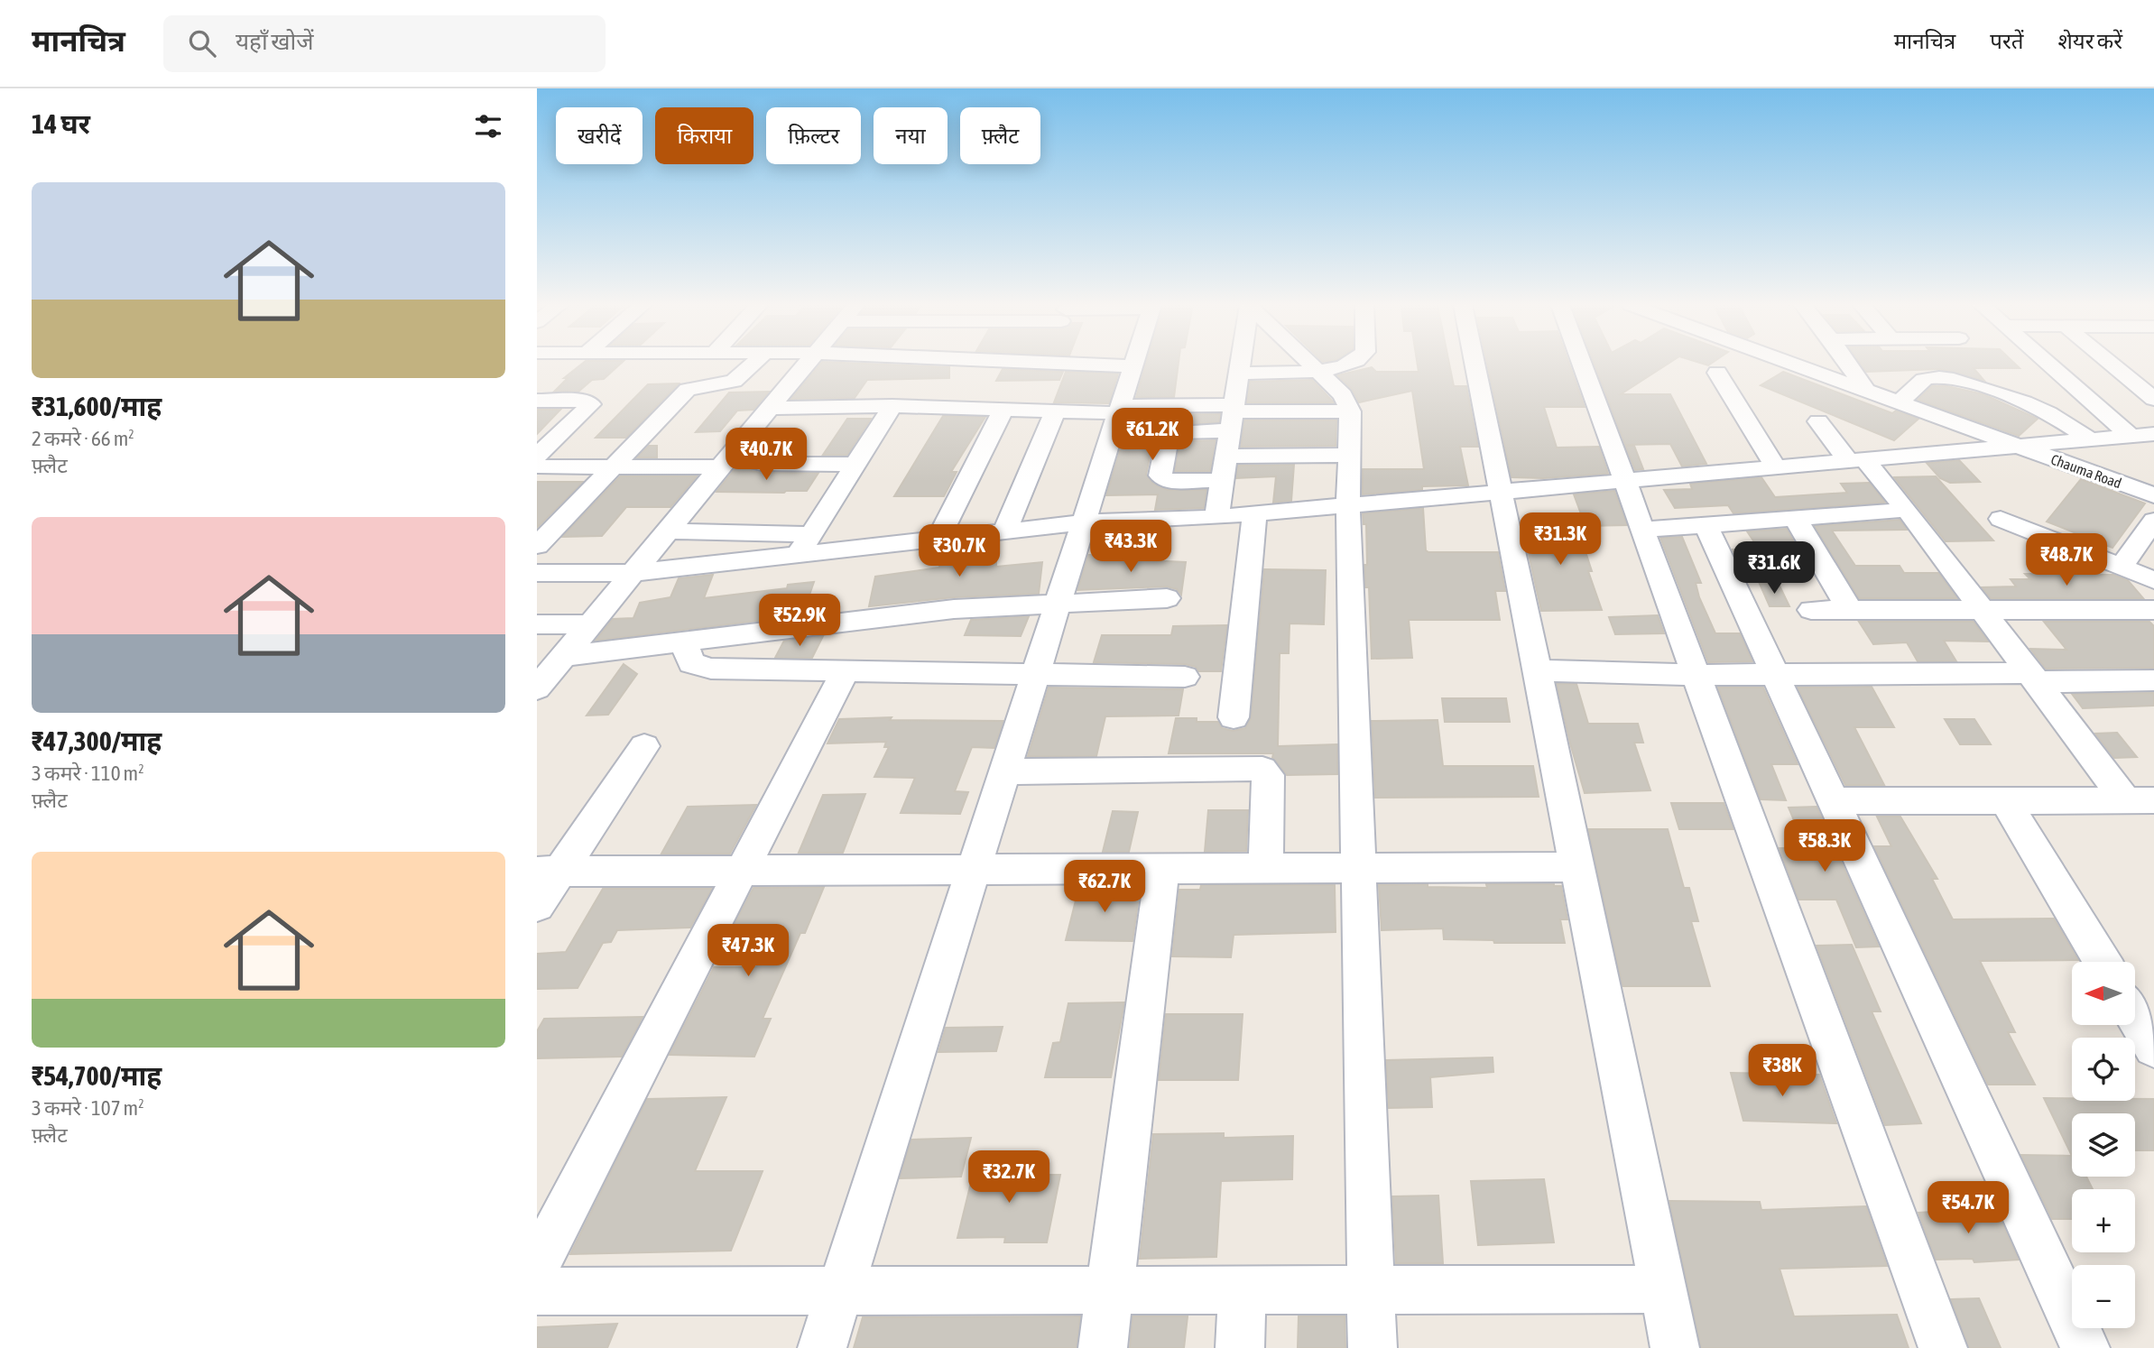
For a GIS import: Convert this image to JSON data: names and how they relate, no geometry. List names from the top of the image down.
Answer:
{
  "streets": {
    "street": ["Chauma Road"]
  },
  "north": "left",
  "page": {
    "header": "मानचित्र",
    "search": "यहाँ खोजें",
    "nav": ["मानचित्र", "परतें", "शेयर करें"],
    "heading": "14 घर",
    "chip": [
      "खरीदें",
      "किराया",
      "फ़िल्टर",
      "नया",
      "फ़्लैट"
    ],
    "list": [
      {
        "name": "₹31,600/माह",
        "note": "2 कमरे · 66 m² · फ़्लैट"
      },
      {
        "name": "₹47,300/माह",
        "note": "3 कमरे · 110 m² · फ़्लैट"
      },
      {
        "name": "₹54,700/माह",
        "note": "3 कमरे · 107 m² · फ़्लैट"
      }
    ],
    "price": [
      "₹61.2K",
      "₹40.7K",
      "₹31.3K",
      "₹43.3K",
      "₹30.7K",
      "₹48.7K",
      "₹31.6K",
      "₹52.9K",
      "₹58.3K",
      "₹62.7K",
      "₹47.3K",
      "₹38K",
      "₹32.7K",
      "₹54.7K"
    ],
    "map_buttons": ["+", "−"]
  }
}
